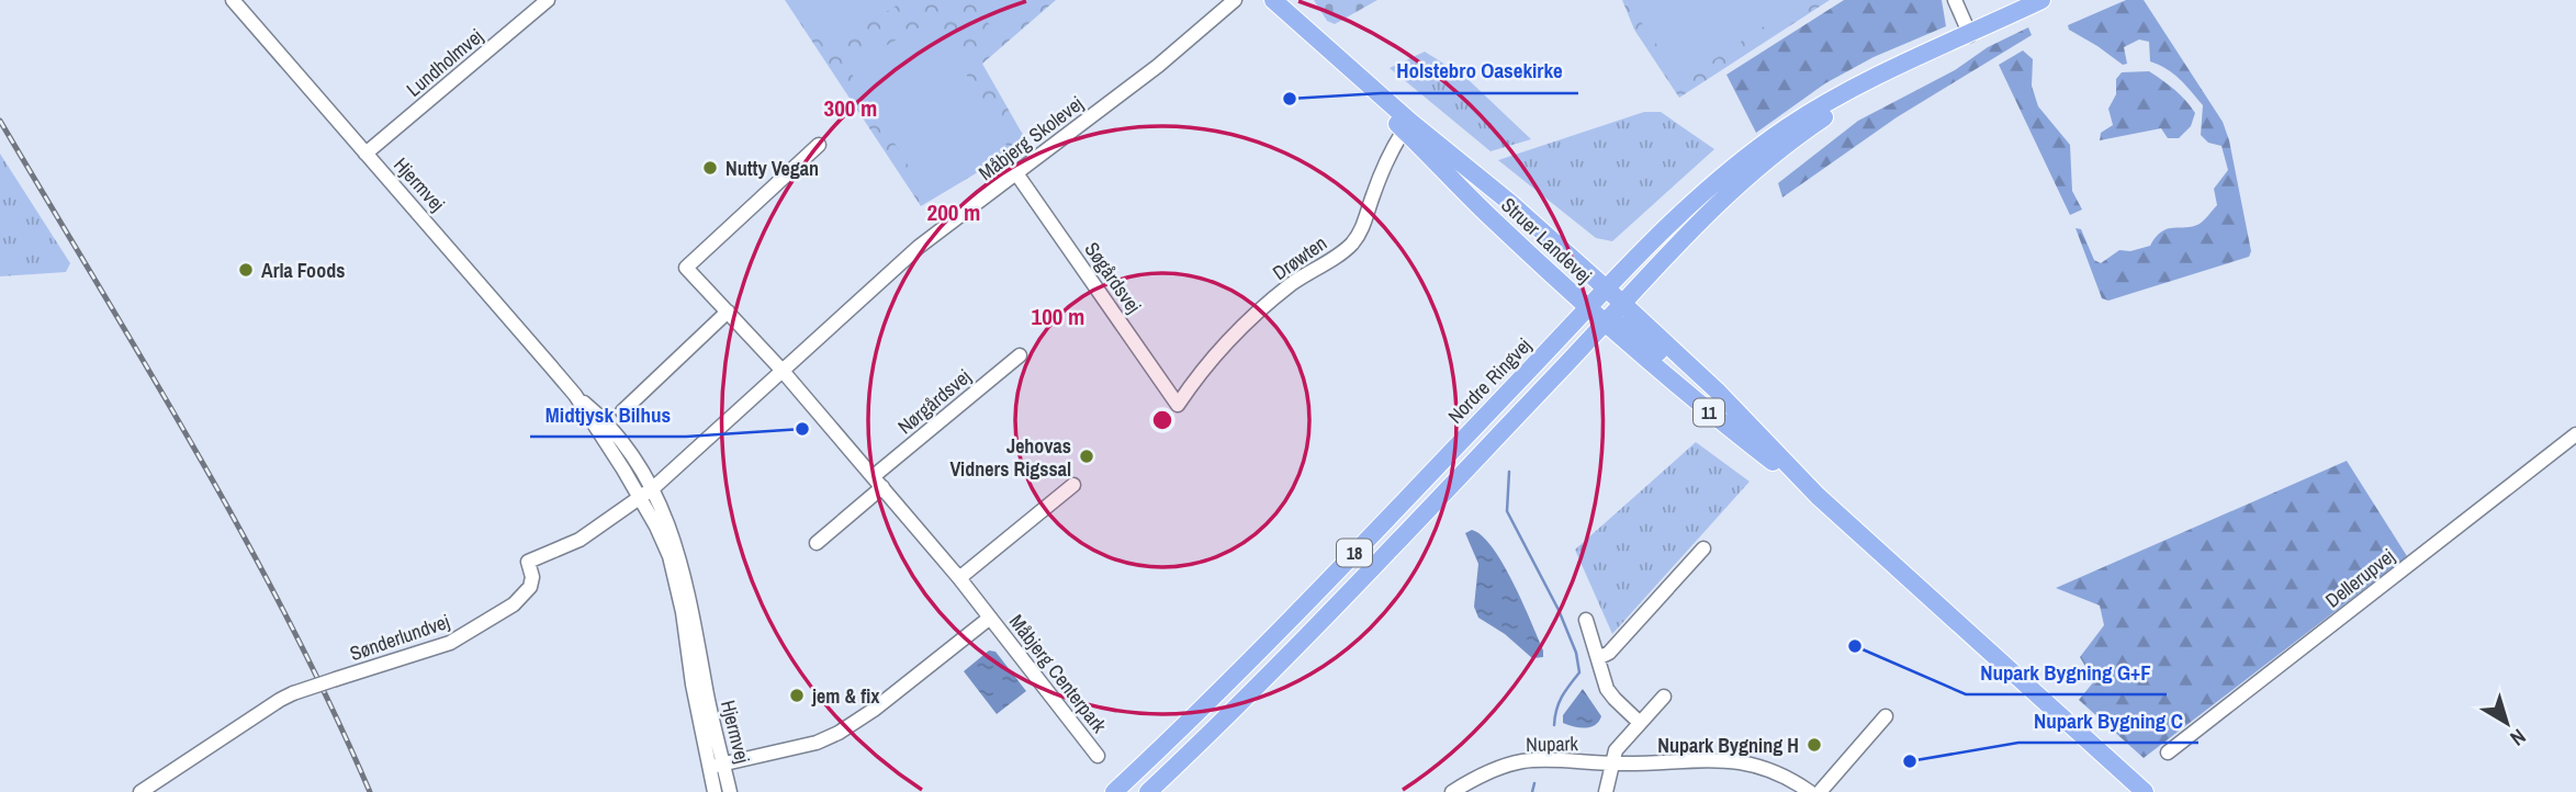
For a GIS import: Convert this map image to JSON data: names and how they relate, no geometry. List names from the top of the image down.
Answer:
{
  "streets": {
    "main road": [
      "Struer Landevej",
      "Nordre Ringvej",
      "11",
      "18"
    ],
    "street": [
      "Lundholmvej",
      "Måbjerg Skolevej",
      "Hjermvej",
      "Drøwten",
      "Søgårdsvej",
      "Nørgårdsvej",
      "Dellerupvej",
      "Sønderlundvej",
      "Måbjerg Centerpark",
      "Nupark"
    ]
  },
  "crossings": [
    ["Lundholmvej", "Hjermvej"],
    ["Måbjerg Skolevej", "Hjermvej"],
    ["Måbjerg Skolevej", "Søgårdsvej"],
    ["Måbjerg Skolevej", "Sønderlundvej"],
    ["Hjermvej", "Sønderlundvej"],
    ["Hjermvej", "Måbjerg Centerpark"],
    ["Struer Landevej", "Drøwten"],
    ["Struer Landevej", "Nordre Ringvej"],
    ["Drøwten", "Søgårdsvej"]
  ],
  "places": [
    "Holstebro Oasekirke",
    "Nutty Vegan",
    "Arla Foods",
    "Midtjysk Bilhus",
    "Jehovas Vidners Rigssal",
    "Nupark Bygning G+F",
    "jem & fix",
    "Nupark Bygning H",
    "Nupark Bygning C"
  ],
  "north": "bottom right",
  "rings": ["300 m", "200 m", "100 m"]
}
